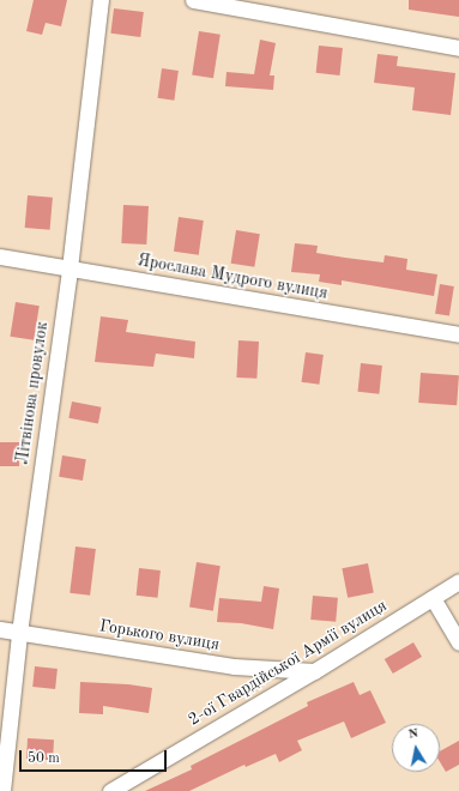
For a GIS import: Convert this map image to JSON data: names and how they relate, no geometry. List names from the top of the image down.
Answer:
{
  "streets": {
    "street": [
      "Ярослава Мудрого вулиця",
      "Літвінова провулок",
      "Горького вулиця",
      "2-ої Гвардійської Армії вулиця"
    ]
  },
  "crossings": [
    ["Ярослава Мудрого вулиця", "Літвінова провулок"],
    ["Літвінова провулок", "Горького вулиця"],
    ["Горького вулиця", "2-ої Гвардійської Армії вулиця"]
  ],
  "scale_bar": "50 m",
  "north": "top"
}
